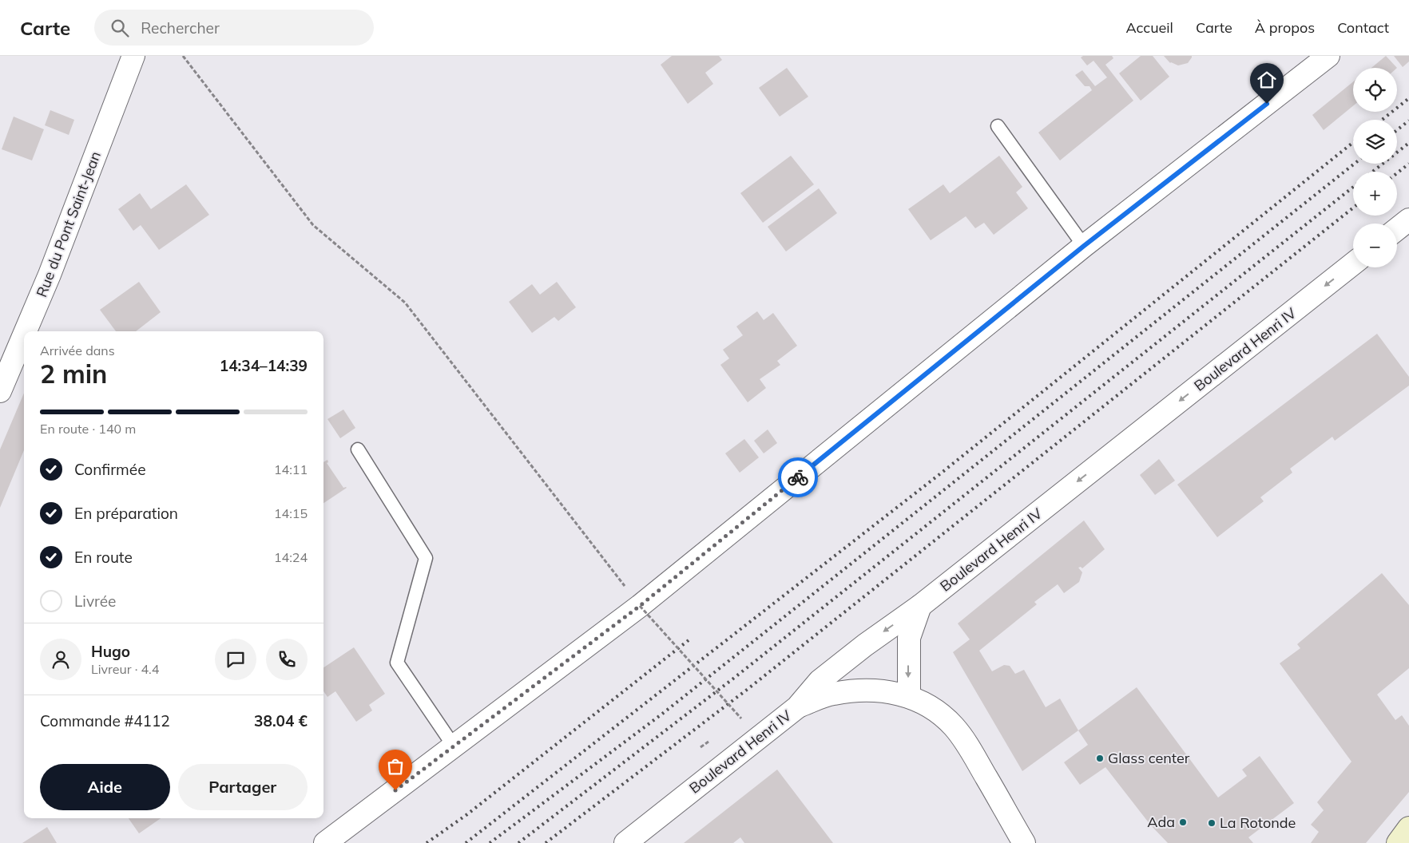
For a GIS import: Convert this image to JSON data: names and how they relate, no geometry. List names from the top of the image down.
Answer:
{
  "streets": {
    "street": ["Rue du Pont Saint-Jean", "Boulevard Henri IV"]
  },
  "places": ["Glass center", "Ada", "La Rotonde"],
  "page": {
    "header": "Carte",
    "search": "Rechercher",
    "nav": [
      "Accueil",
      "Carte",
      "À propos",
      "Contact"
    ],
    "map_buttons": ["+", "−"],
    "heading": ["2 min", "Arrivée dans", "14:34–14:39"],
    "panel": [
      "Hugo",
      "Livreur · 4.4",
      "Commande #4112",
      "38.04 €"
    ],
    "bar": "En route · 140 m",
    "list": [
      ["Confirmée", "14:11"],
      ["En préparation", "14:15"],
      ["En route", "14:24"],
      "Livrée"
    ],
    "buttons": ["Aide", "Partager"]
  }
}
